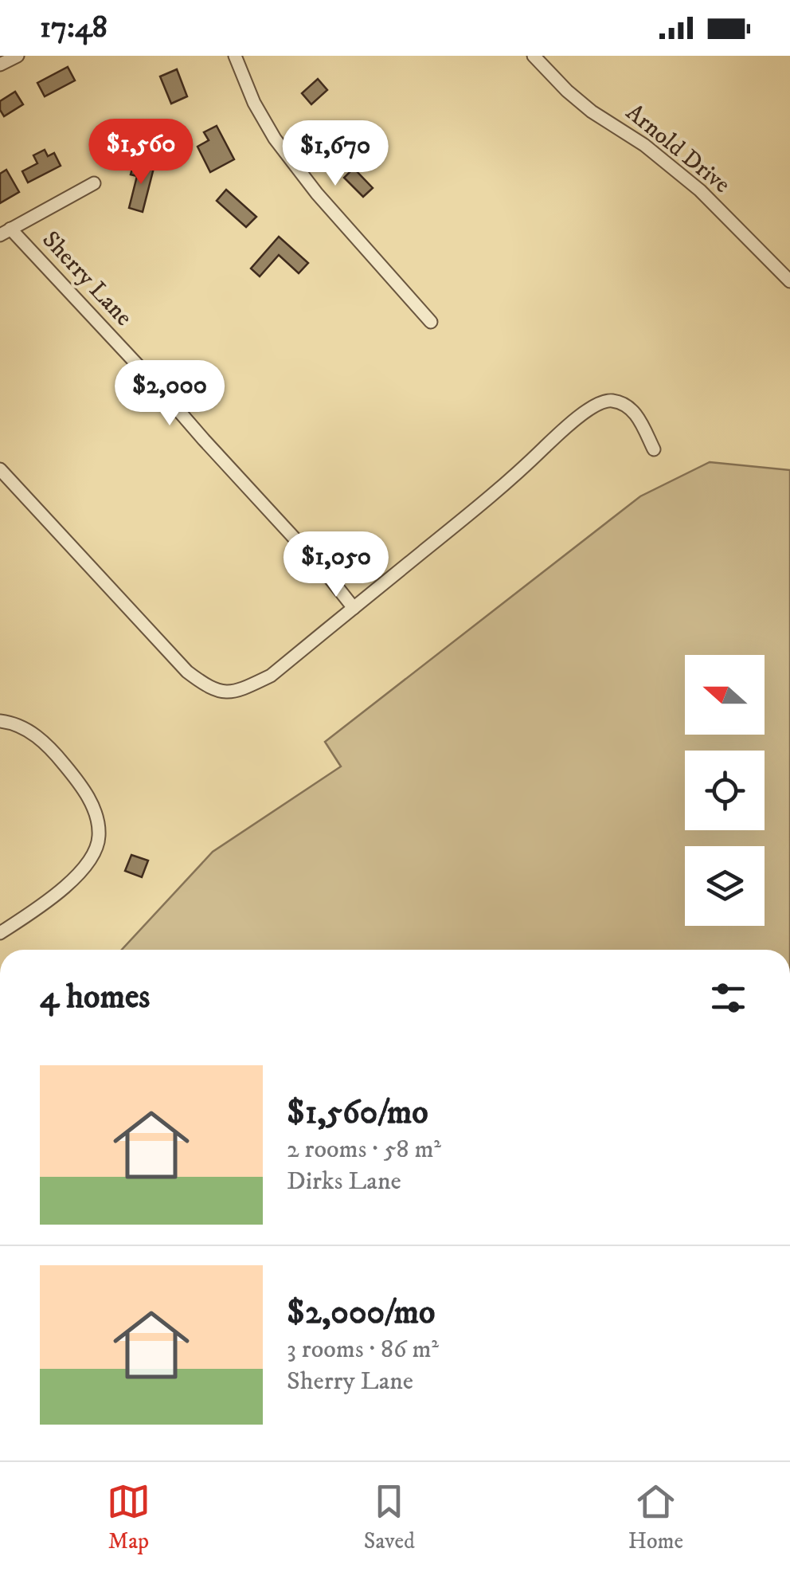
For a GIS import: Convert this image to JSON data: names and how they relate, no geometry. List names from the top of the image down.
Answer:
{
  "streets": {
    "street": ["Arnold Drive", "Sherry Lane"]
  },
  "north": "left",
  "page": {
    "status": "17:48",
    "price": [
      "$1,560",
      "$1,670",
      "$2,000",
      "$1,050"
    ],
    "heading": "4 homes",
    "list": [
      {
        "name": "$1,560/mo",
        "note": "2 rooms · 58 m² · Dirks Lane"
      },
      {
        "name": "$2,000/mo",
        "note": "3 rooms · 86 m² · Sherry Lane"
      }
    ],
    "tabs": ["Map", "Saved", "Home"]
  }
}
